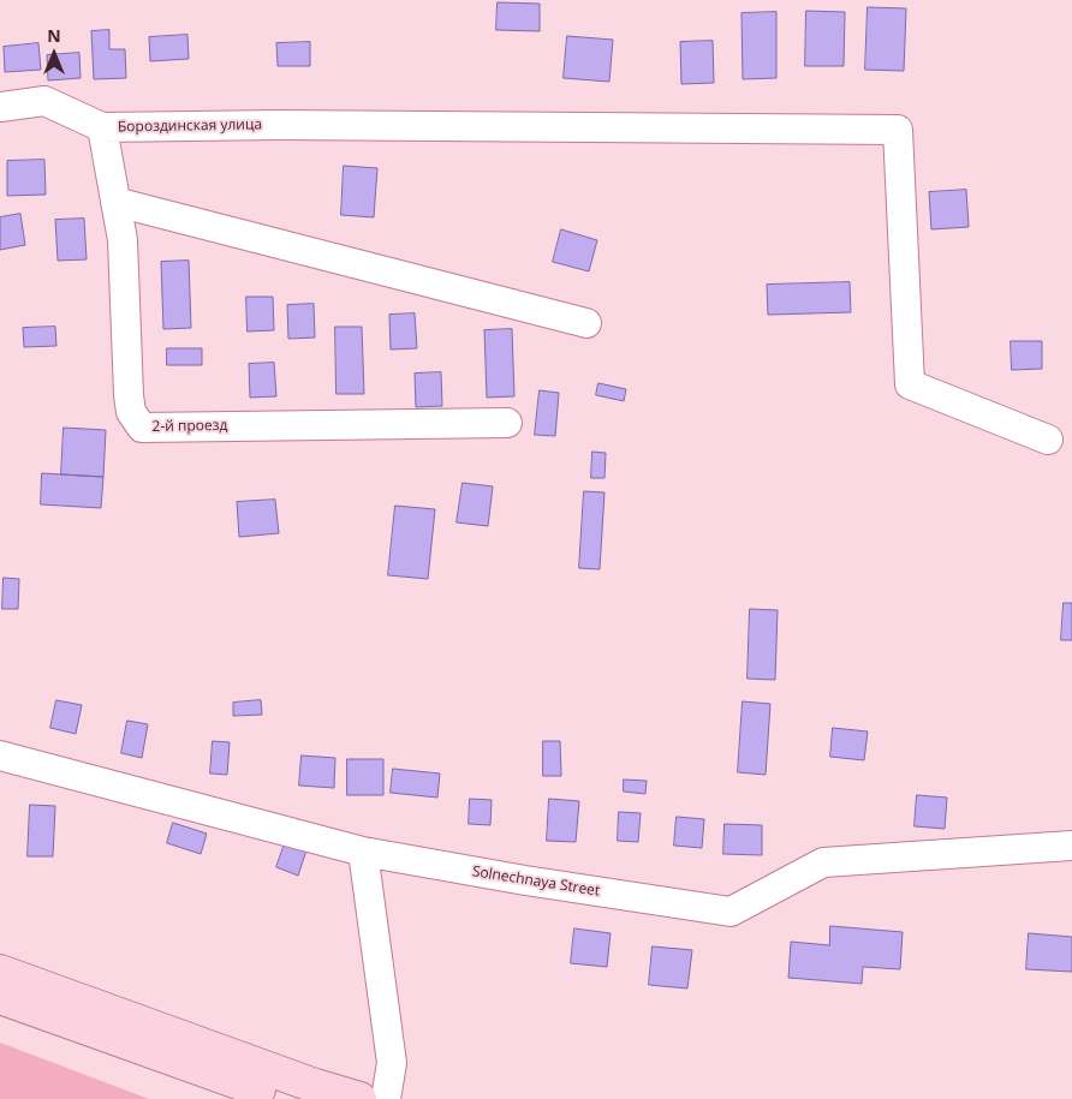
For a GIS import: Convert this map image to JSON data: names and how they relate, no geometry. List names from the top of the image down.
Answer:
{
  "streets": {
    "street": ["Бороздинская улица", "2-й проезд", "Solnechnaya Street"]
  },
  "crossings": [
    ["Бороздинская улица", "2-й проезд"]
  ],
  "north": "top"
}
